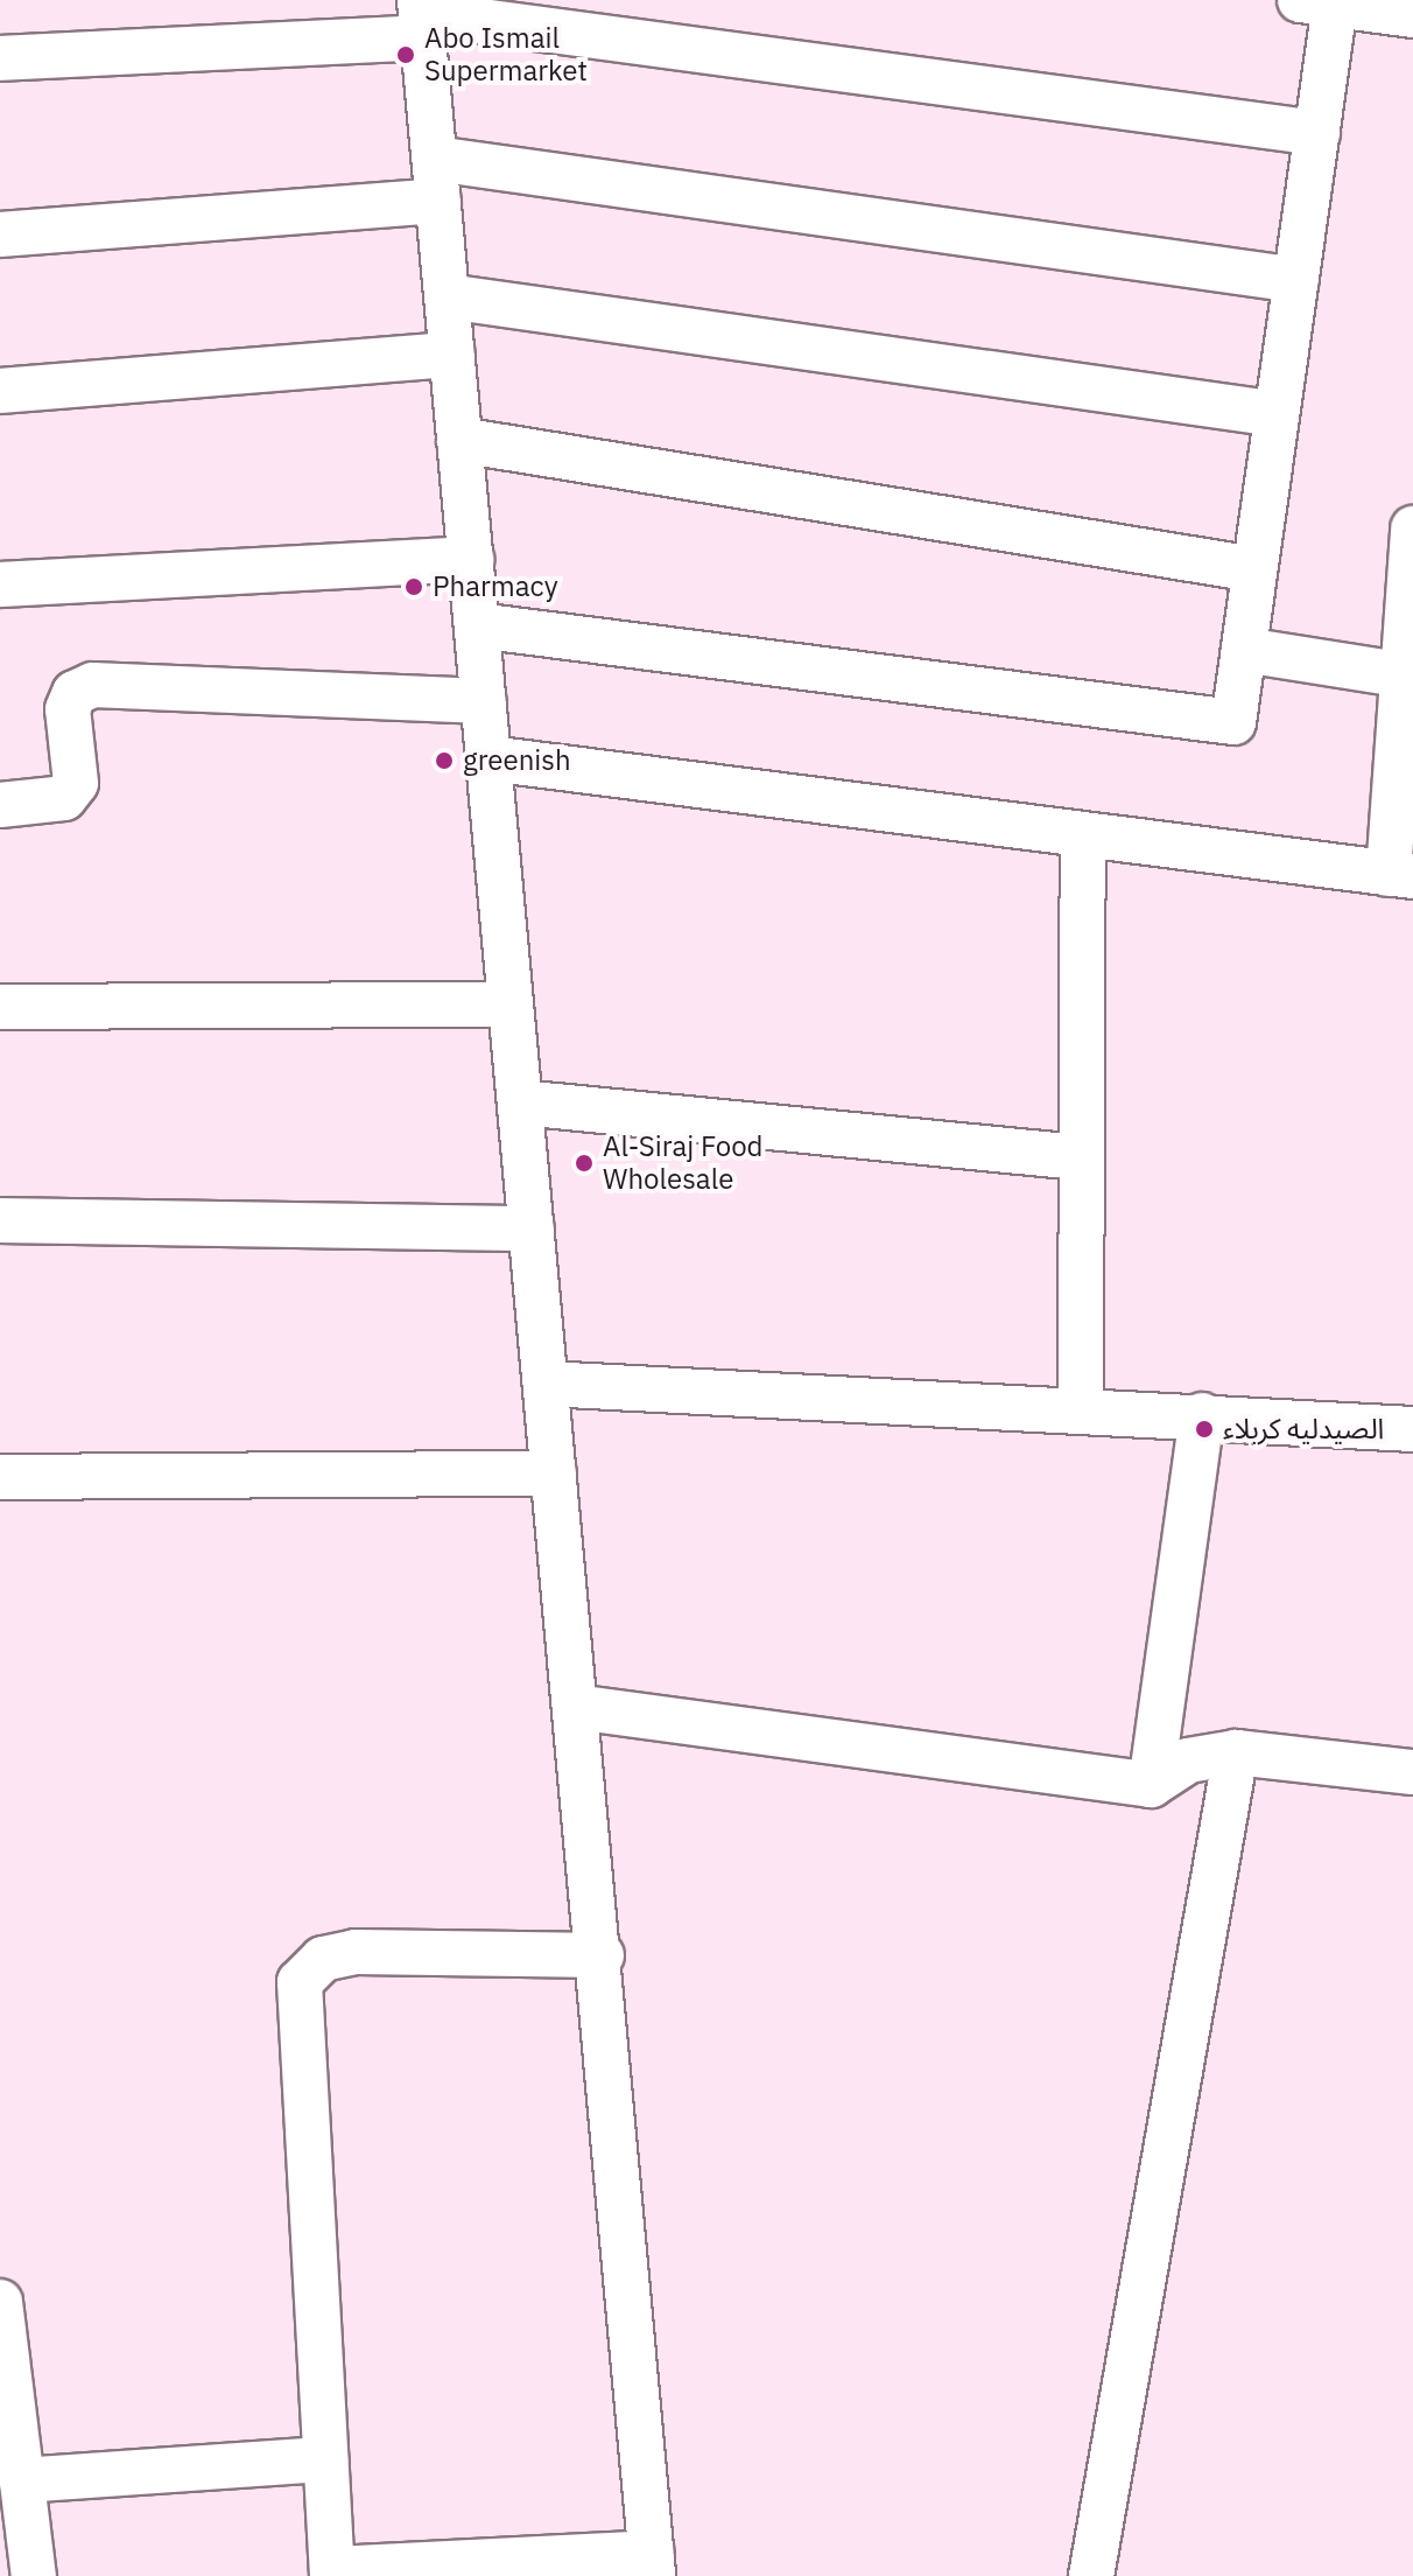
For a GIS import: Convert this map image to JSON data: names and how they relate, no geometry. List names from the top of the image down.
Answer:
{
  "places": [
    "Abo Ismail Supermarket",
    "Pharmacy",
    "greenish",
    "Al-Siraj Food Wholesale",
    "الصيدليه كربلاء"
  ]
}
